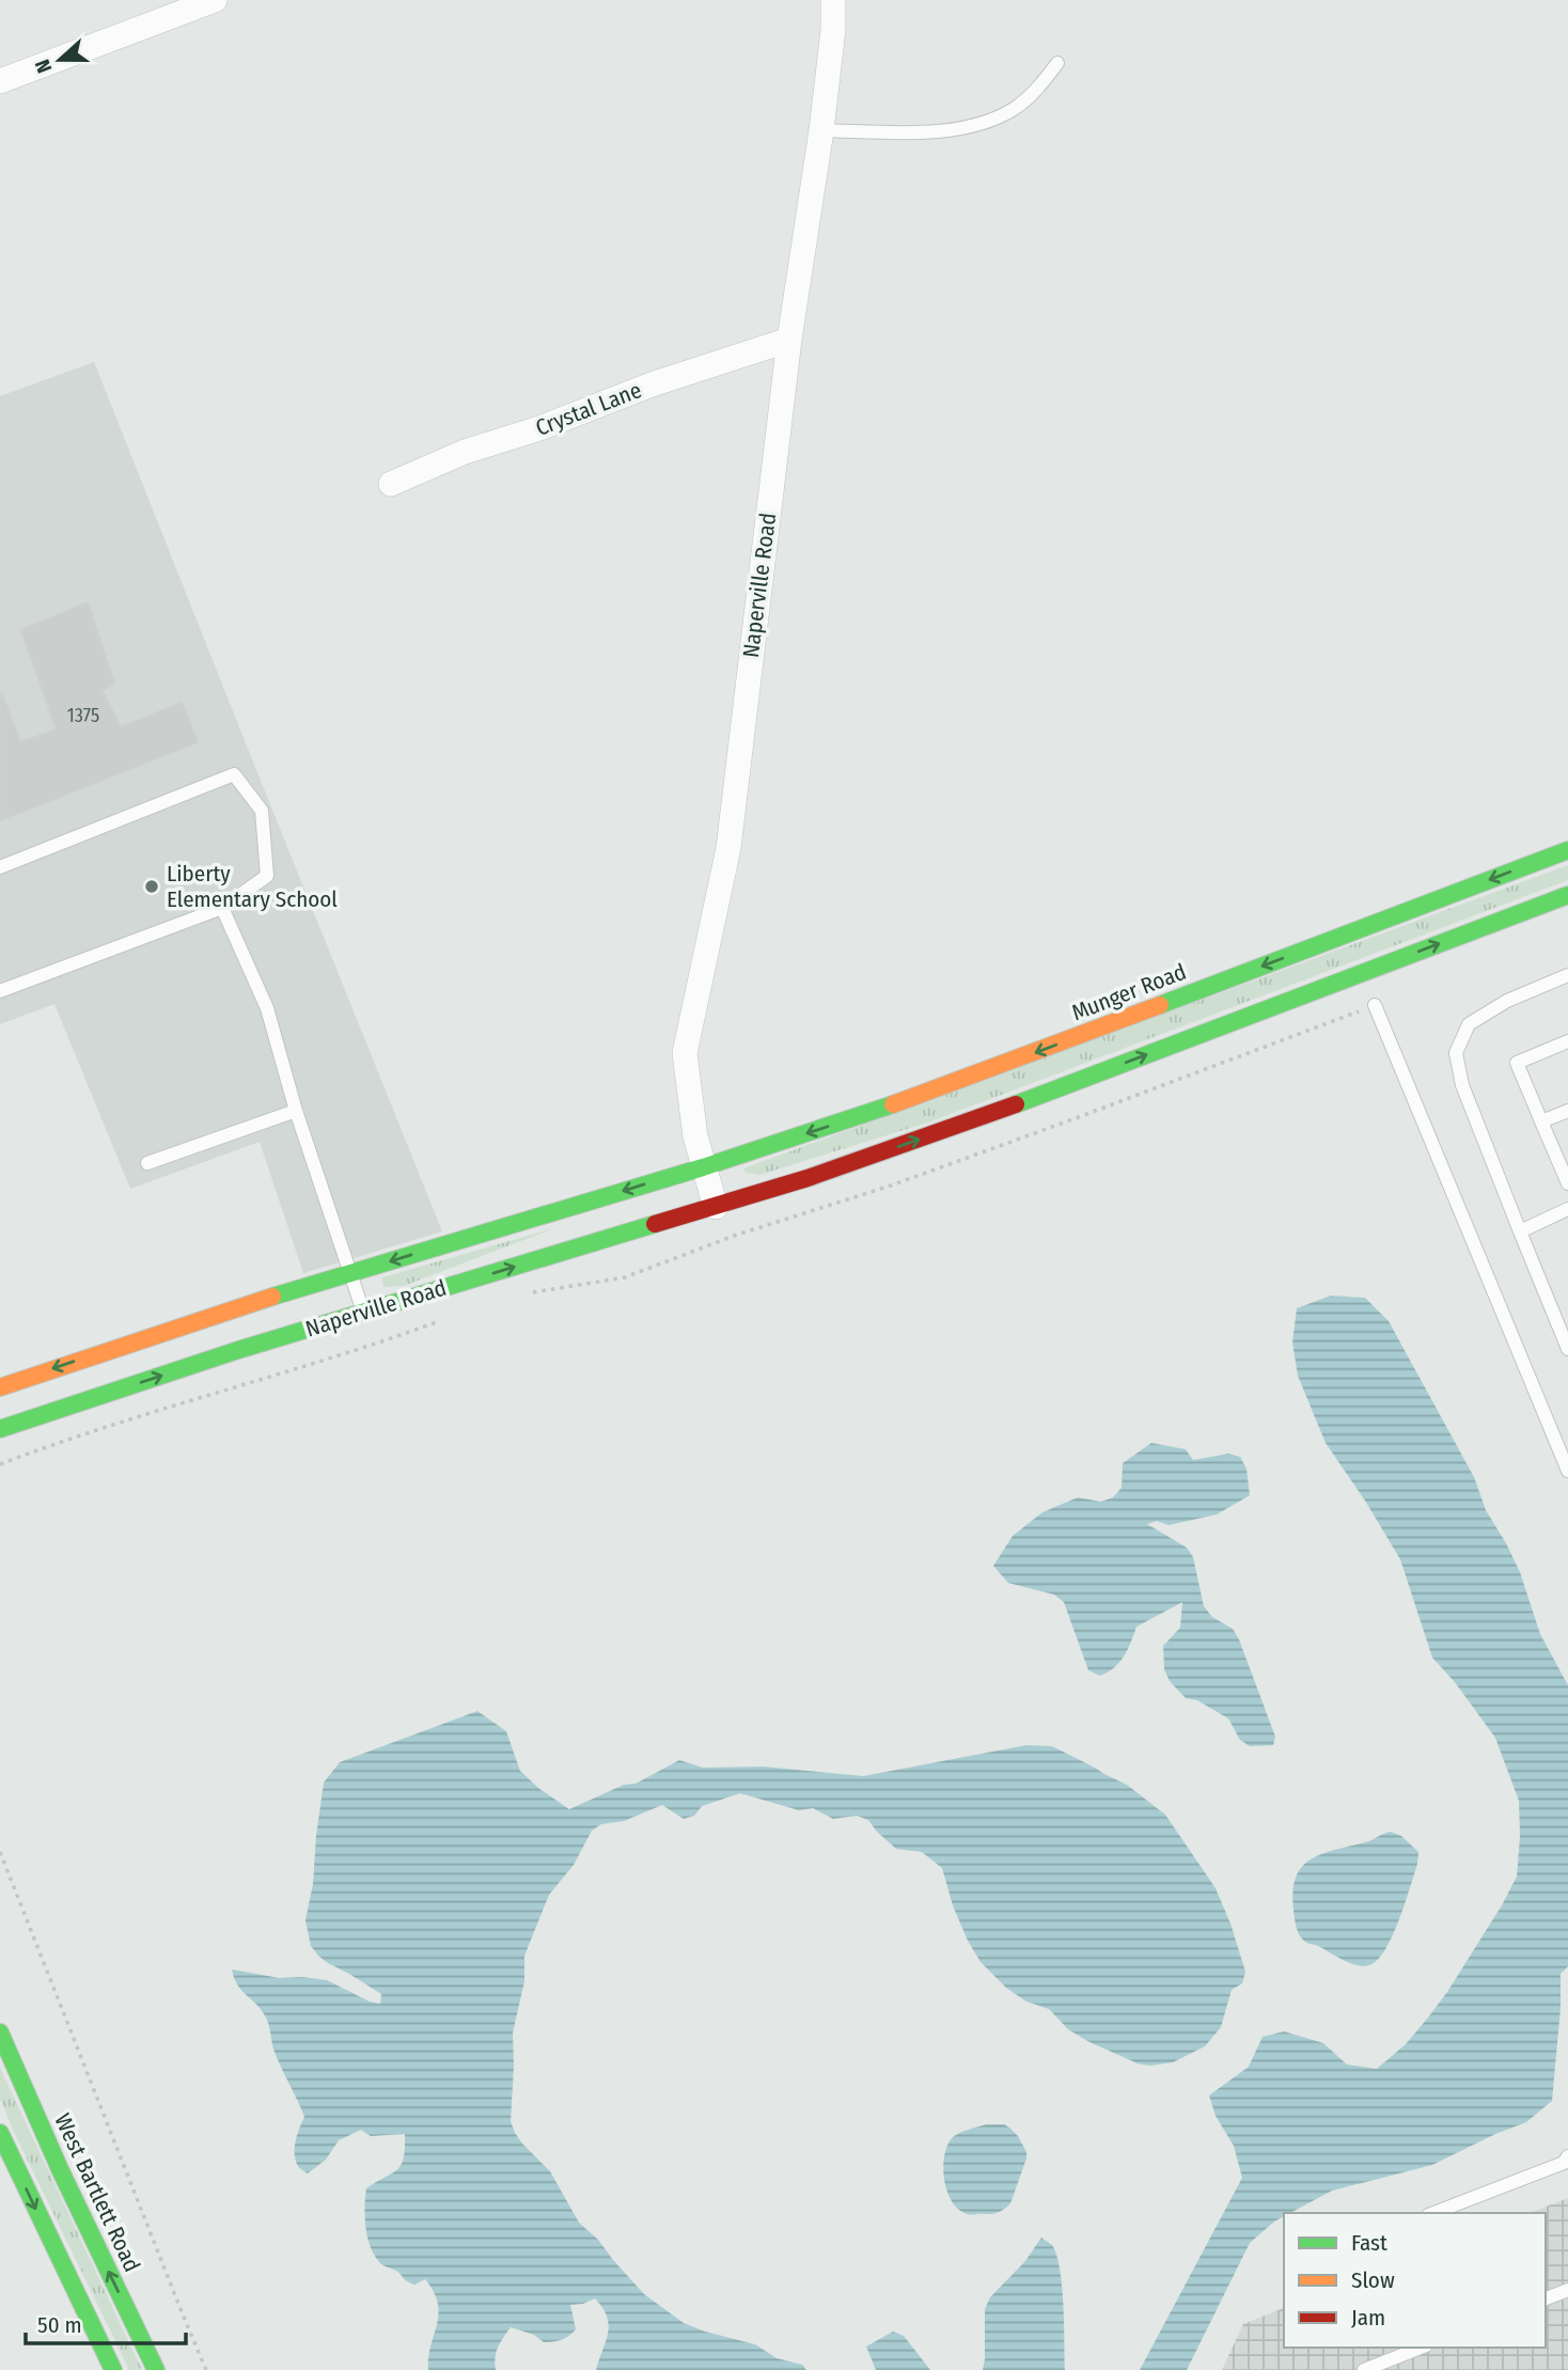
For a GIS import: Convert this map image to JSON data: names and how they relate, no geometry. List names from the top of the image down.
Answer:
{
  "streets": {
    "street": [
      "Crystal Lane",
      "Naperville Road",
      "Munger Road",
      "West Bartlett Road"
    ]
  },
  "crossings": [
    ["Crystal Lane", "Naperville Road"],
    ["Naperville Road", "Munger Road"]
  ],
  "places": ["Liberty Elementary School"],
  "house_numbers": ["1375"],
  "legend": ["Fast", "Slow", "Jam"],
  "scale_bar": "50 m",
  "north": "left"
}
